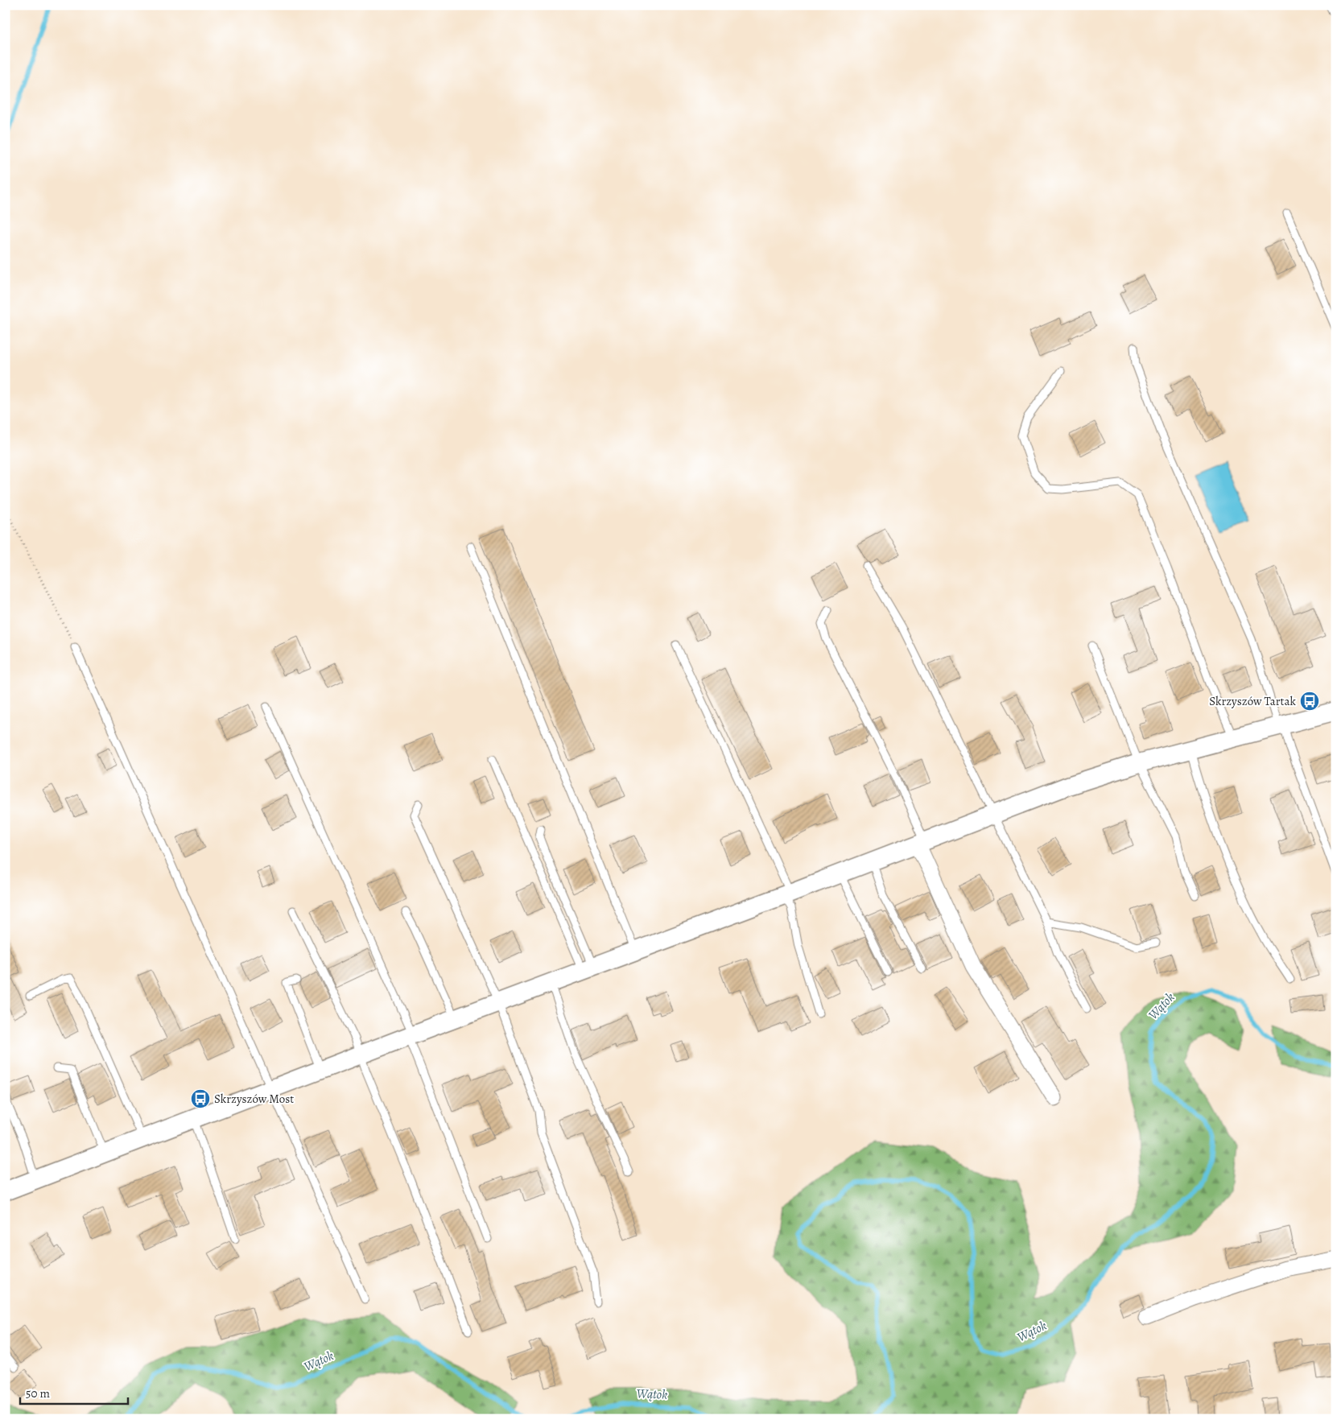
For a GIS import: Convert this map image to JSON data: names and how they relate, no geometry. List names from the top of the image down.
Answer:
{
  "water": ["Wątok"],
  "places": {
    "bus stop": ["Skrzyszów Tartak", "Skrzyszów Most"]
  },
  "scale_bar": "50 m"
}
